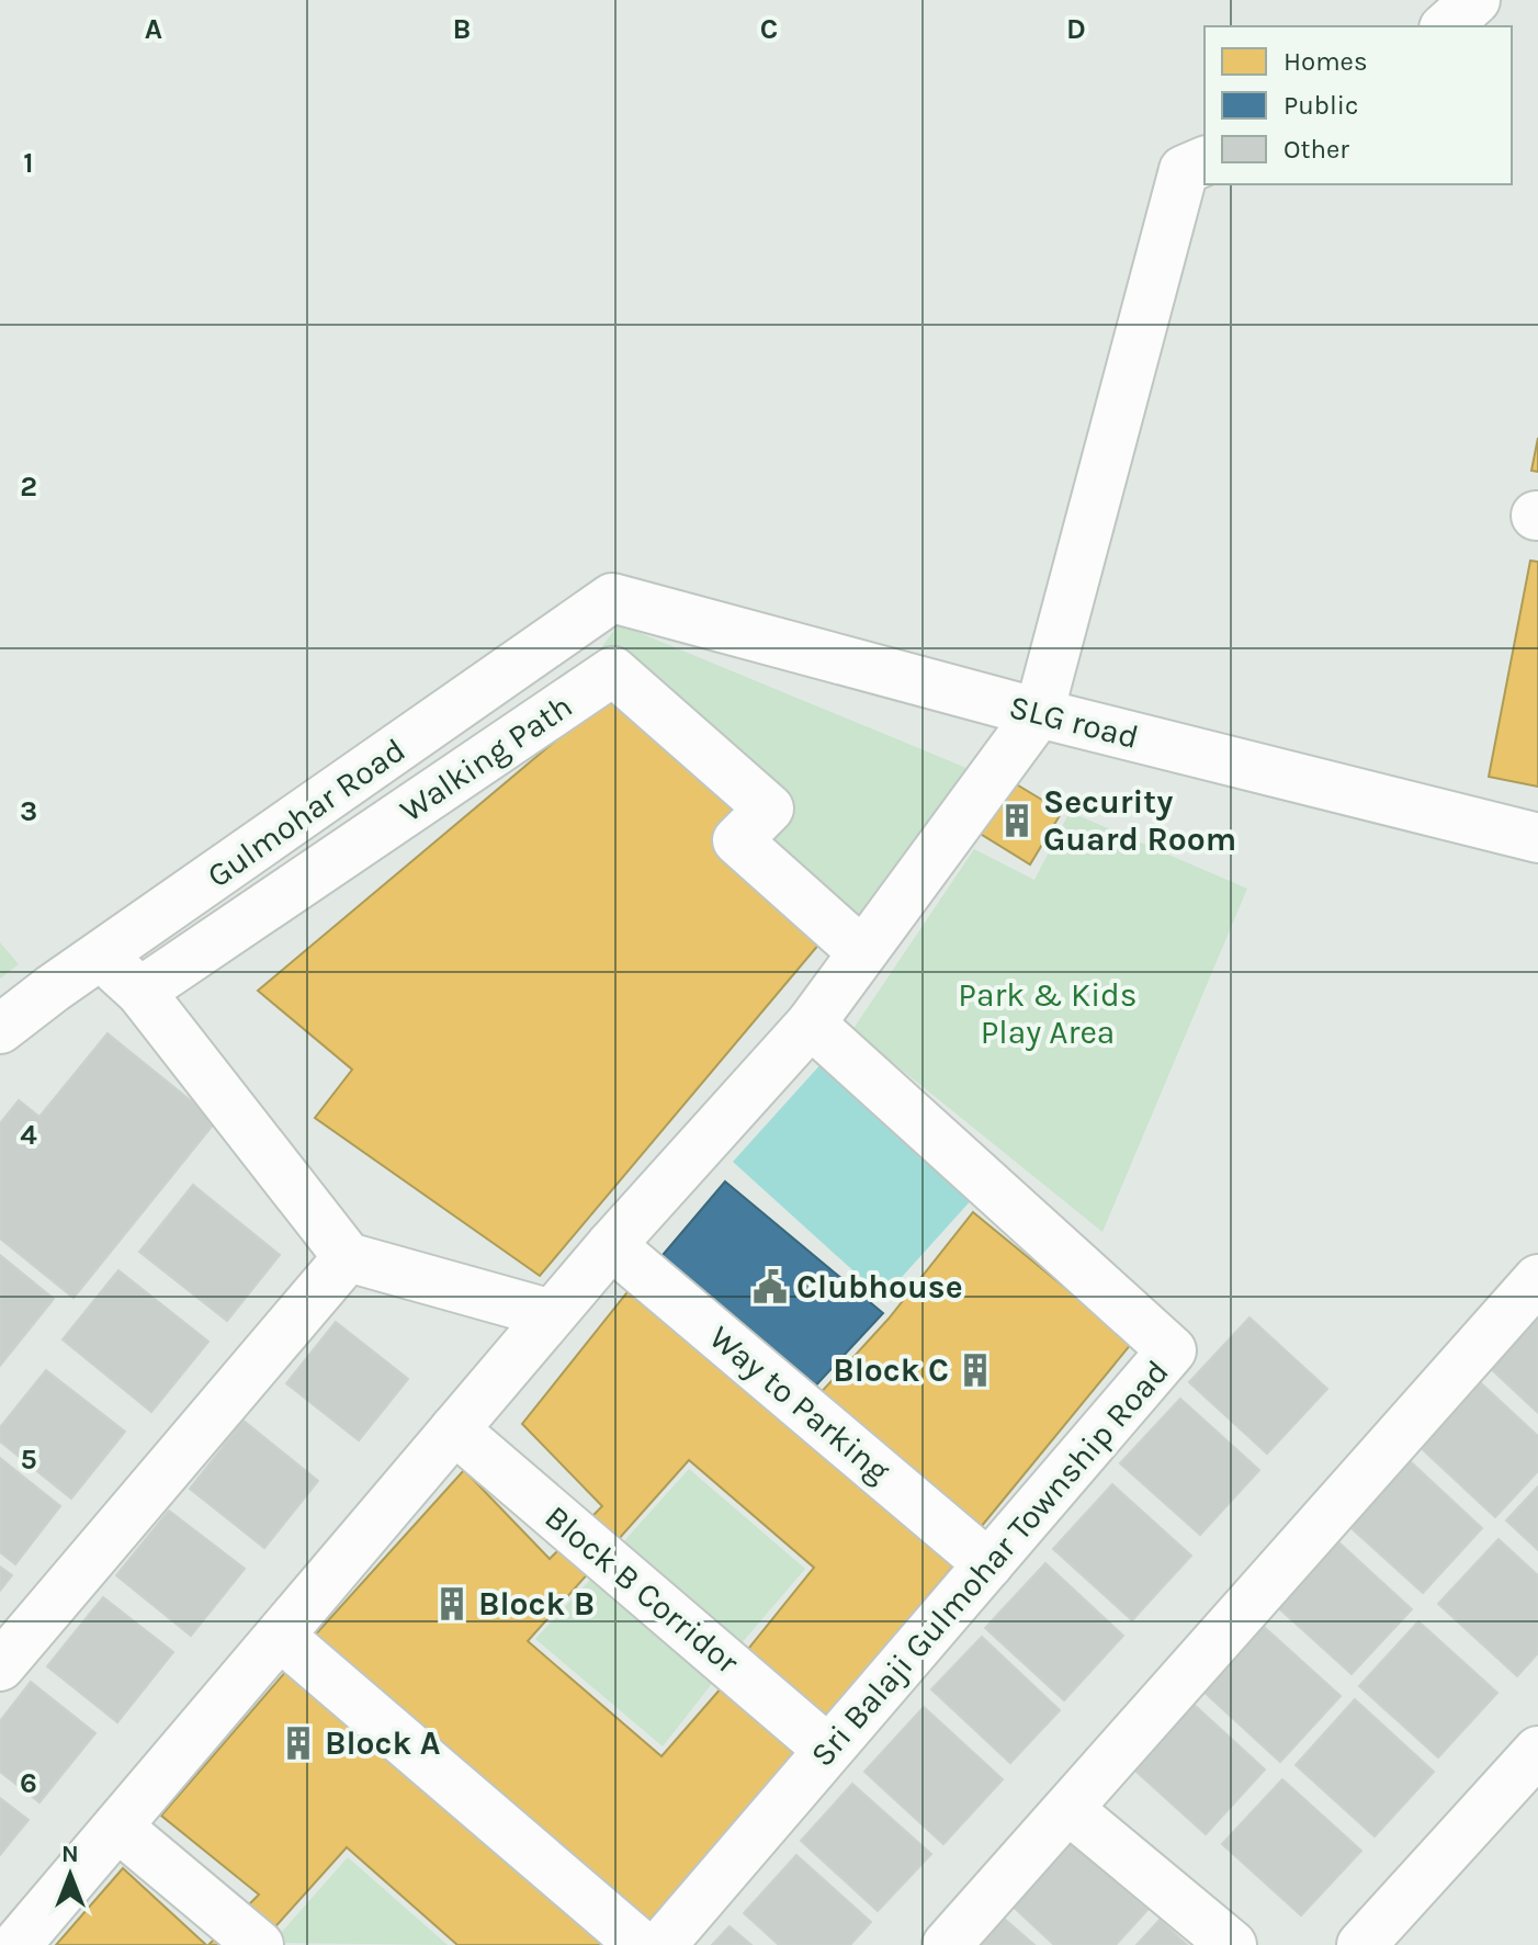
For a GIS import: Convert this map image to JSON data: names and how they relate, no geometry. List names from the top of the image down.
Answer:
{
  "streets": {
    "street": [
      "SLG road",
      "Walking Path",
      "Gulmohar Road",
      "Way to Parking",
      "Sri Balaji Gulmohar Township Road",
      "Block B Corridor"
    ]
  },
  "crossings": [
    ["SLG road", "Gulmohar Road"],
    ["Way to Parking", "Sri Balaji Gulmohar Township Road"],
    ["Sri Balaji Gulmohar Township Road", "Block B Corridor"]
  ],
  "parks": ["Park & Kids Play Area"],
  "places": {
    "building": [
      "Security Guard Room",
      "Block C",
      "Block B",
      "Block A"
    ],
    "public building": ["Clubhouse"]
  },
  "legend": ["Homes", "Public", "Other"],
  "north": "top",
  "grid": {
    "columns": [
      "A",
      "B",
      "C",
      "D"
    ],
    "rows": [
      "1",
      "2",
      "3",
      "4",
      "5",
      "6"
    ]
  }
}
